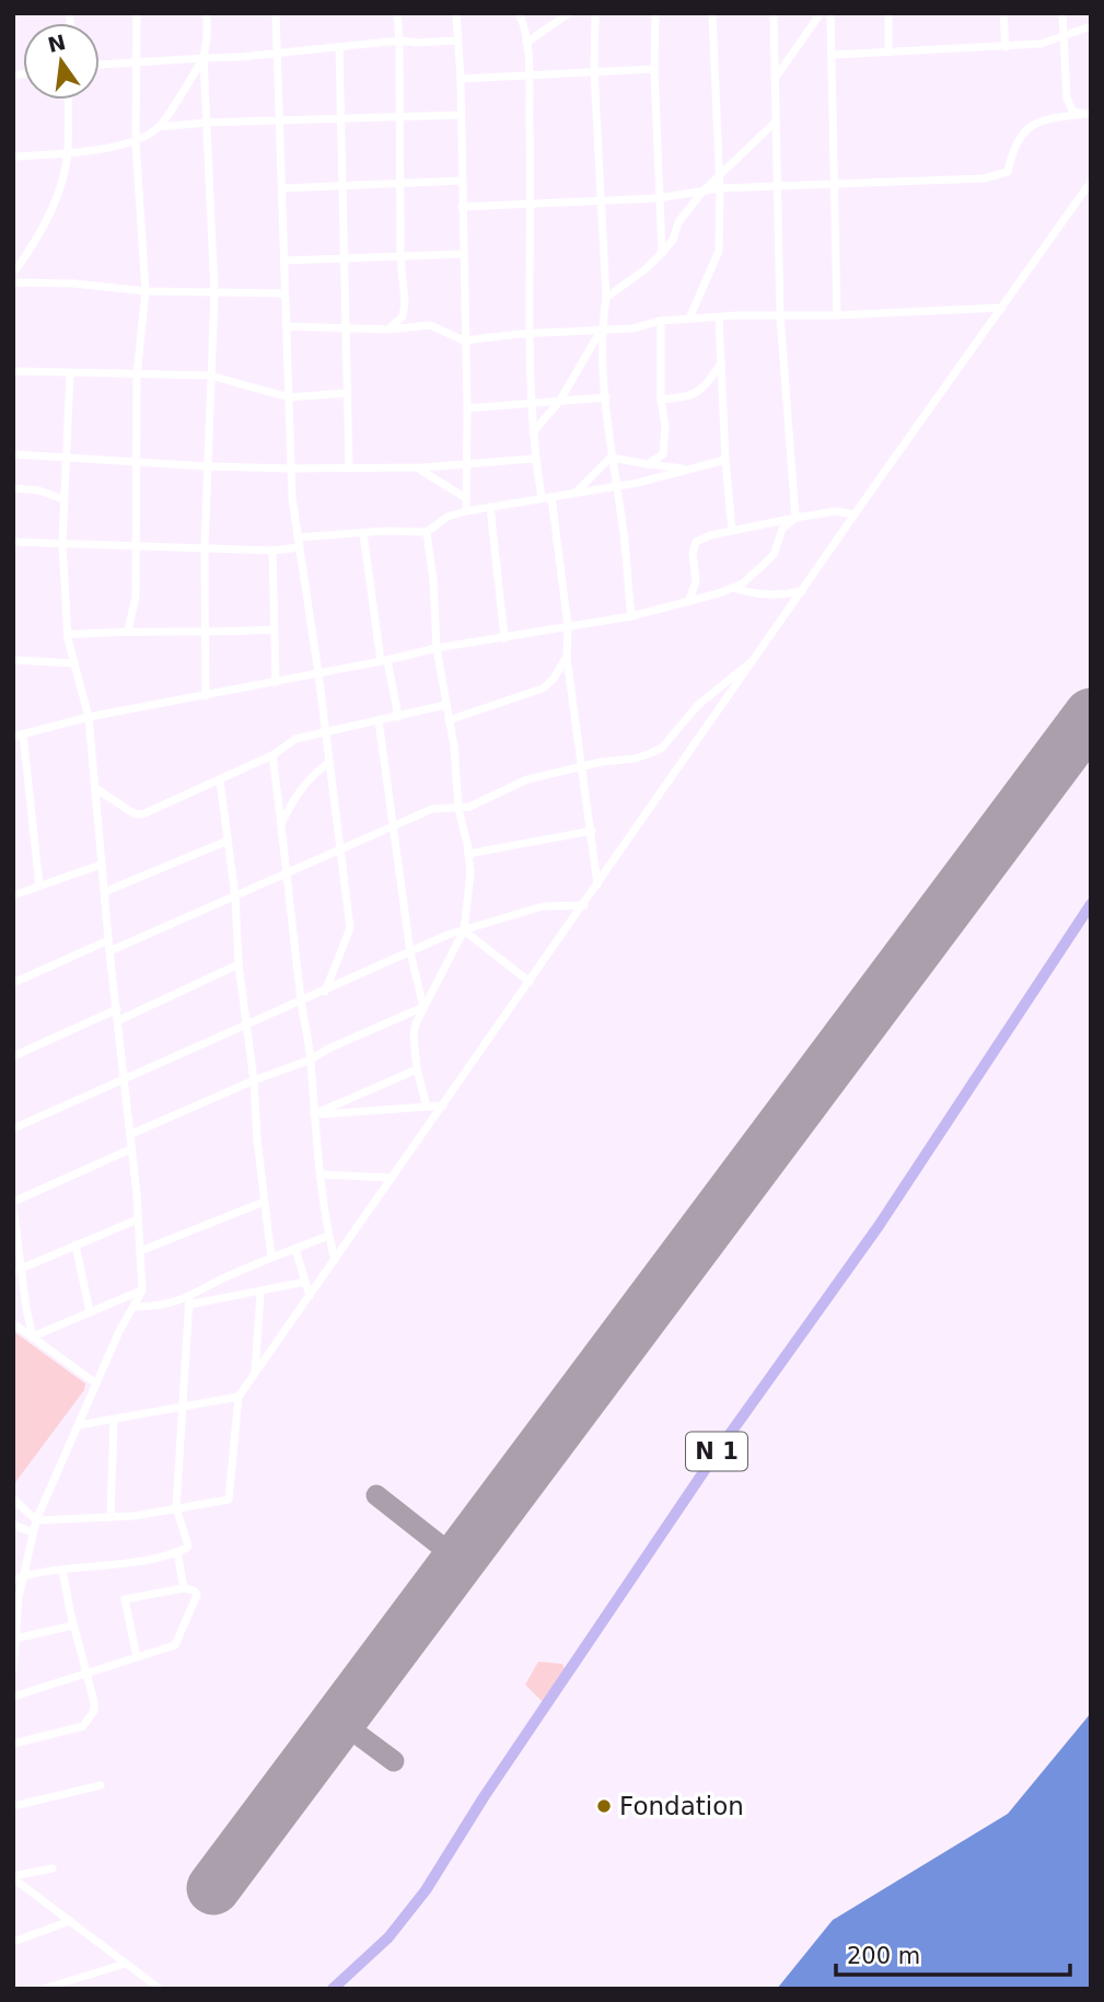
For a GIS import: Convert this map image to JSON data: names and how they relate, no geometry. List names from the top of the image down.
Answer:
{
  "streets": {
    "highway": ["N 1"]
  },
  "places": ["Fondation"],
  "scale_bar": "200 m",
  "north": "top"
}
